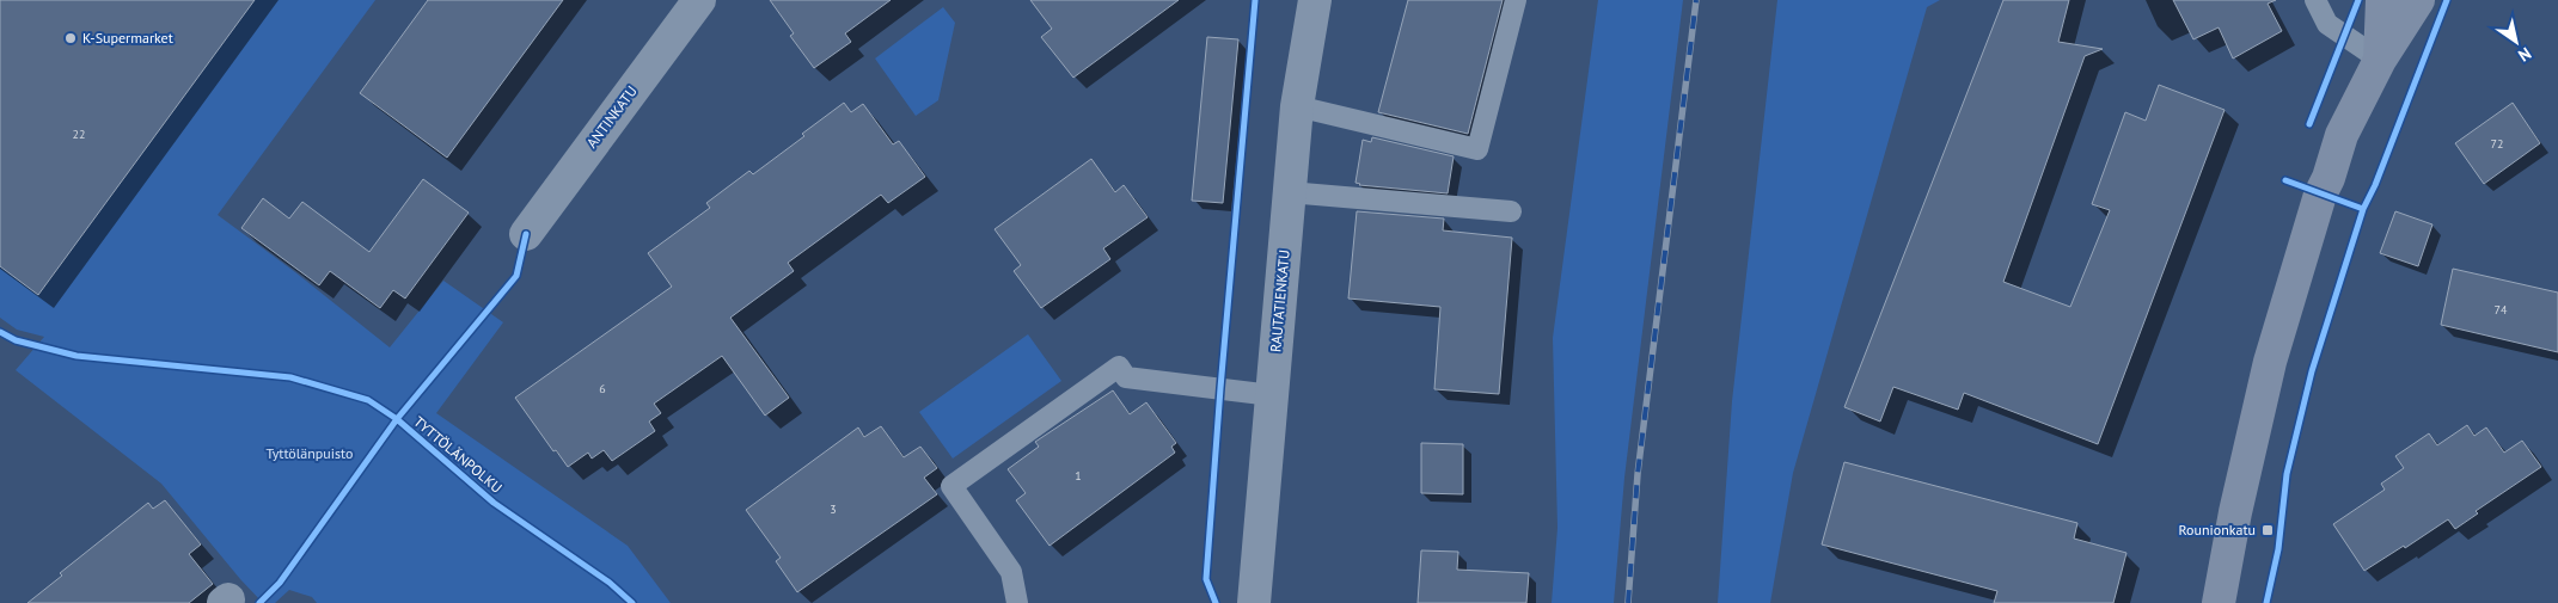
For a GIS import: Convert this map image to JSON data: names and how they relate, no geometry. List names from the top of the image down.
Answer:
{
  "streets": {
    "street": ["ANTINKATU", "RAUTATIENKATU"],
    "cycle path": ["TYTTÖLÄNPOLKU"]
  },
  "parks": ["Tyttölänpuisto"],
  "places": {
    "other": ["K-Supermarket"],
    "transit": ["Rounionkatu"]
  },
  "house_numbers": [
    "22",
    "72",
    "74",
    "6",
    "1",
    "3"
  ],
  "north": "bottom right"
}
